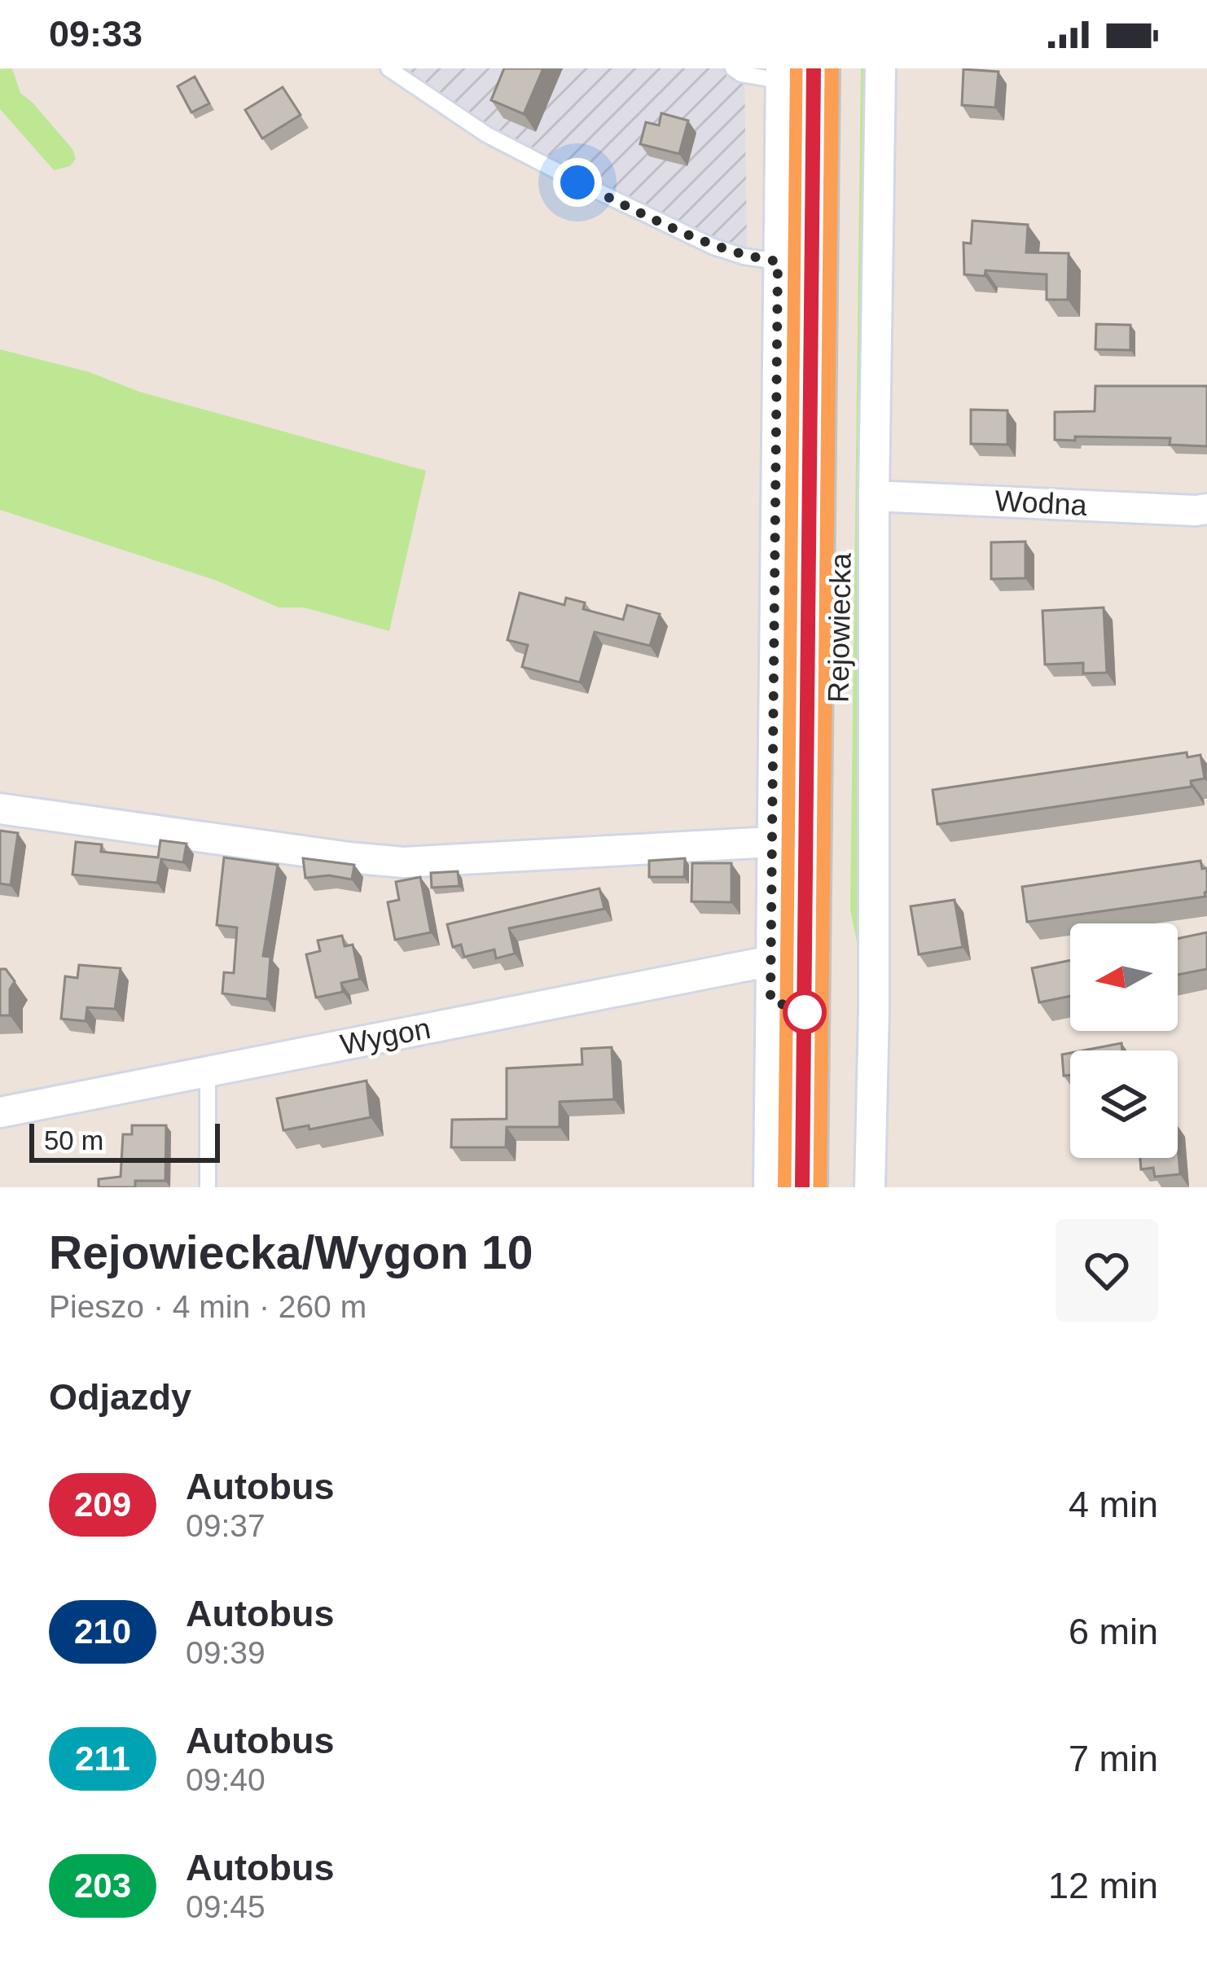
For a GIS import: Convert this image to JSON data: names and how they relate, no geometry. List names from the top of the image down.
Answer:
{
  "streets": {
    "highway": ["Rejowiecka"],
    "street": ["Wodna", "Wygon"]
  },
  "lines": ["bus line 209"],
  "scale_bar": "50 m",
  "north": "left",
  "page": {
    "status": "09:33",
    "scale": "50 m",
    "heading": [
      ["Rejowiecka/Wygon 10", "Pieszo · 4 min · 260 m"],
      "Odjazdy"
    ],
    "list": [
      {
        "mark": "209",
        "name": "Autobus",
        "note": "09:37",
        "value": "4 min"
      },
      {
        "mark": "210",
        "name": "Autobus",
        "note": "09:39",
        "value": "6 min"
      },
      {
        "mark": "211",
        "name": "Autobus",
        "note": "09:40",
        "value": "7 min"
      },
      {
        "mark": "203",
        "name": "Autobus",
        "note": "09:45",
        "value": "12 min"
      }
    ]
  }
}
